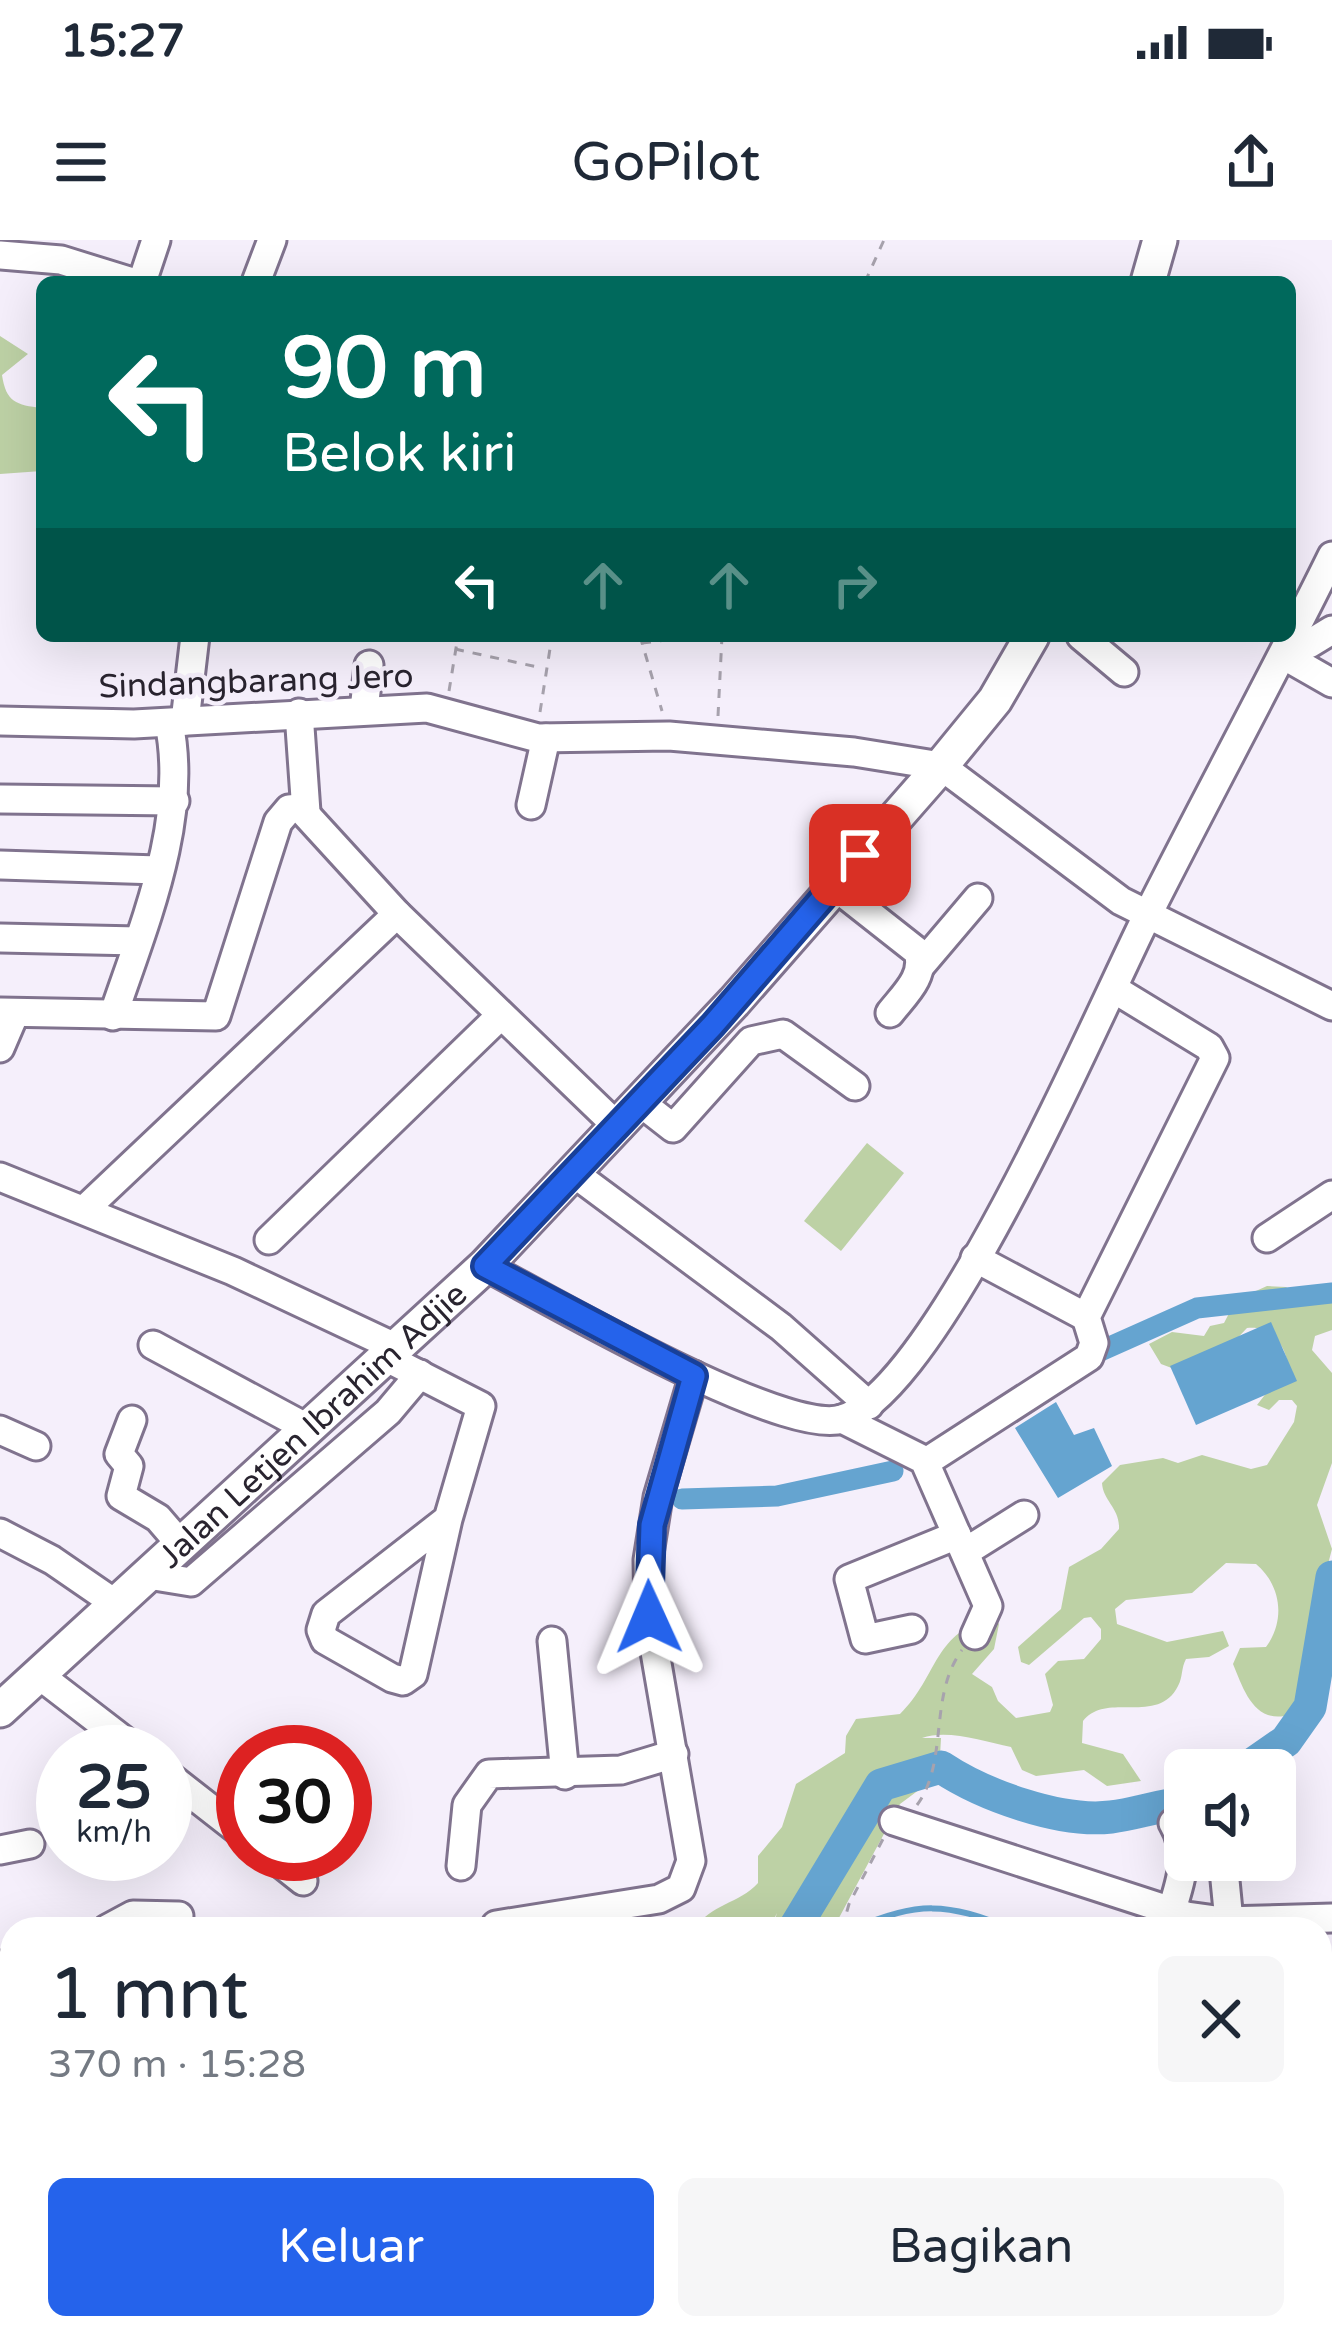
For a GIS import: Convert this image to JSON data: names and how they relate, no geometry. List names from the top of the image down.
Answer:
{
  "streets": {
    "main road": ["Jalan Letjen Ibrahim Adjie"],
    "street": ["Sindangbarang Jero"]
  },
  "crossings": [
    ["Sindangbarang Jero", "Jalan Letjen Ibrahim Adjie"]
  ],
  "page": {
    "status": "15:27",
    "header": "GoPilot",
    "turn": ["90 m", "Belok kiri"],
    "speed": "25 km/h",
    "limit": "30",
    "heading": ["1 mnt", "370 m · 15:28"],
    "buttons": ["Keluar", "Bagikan"]
  }
}
